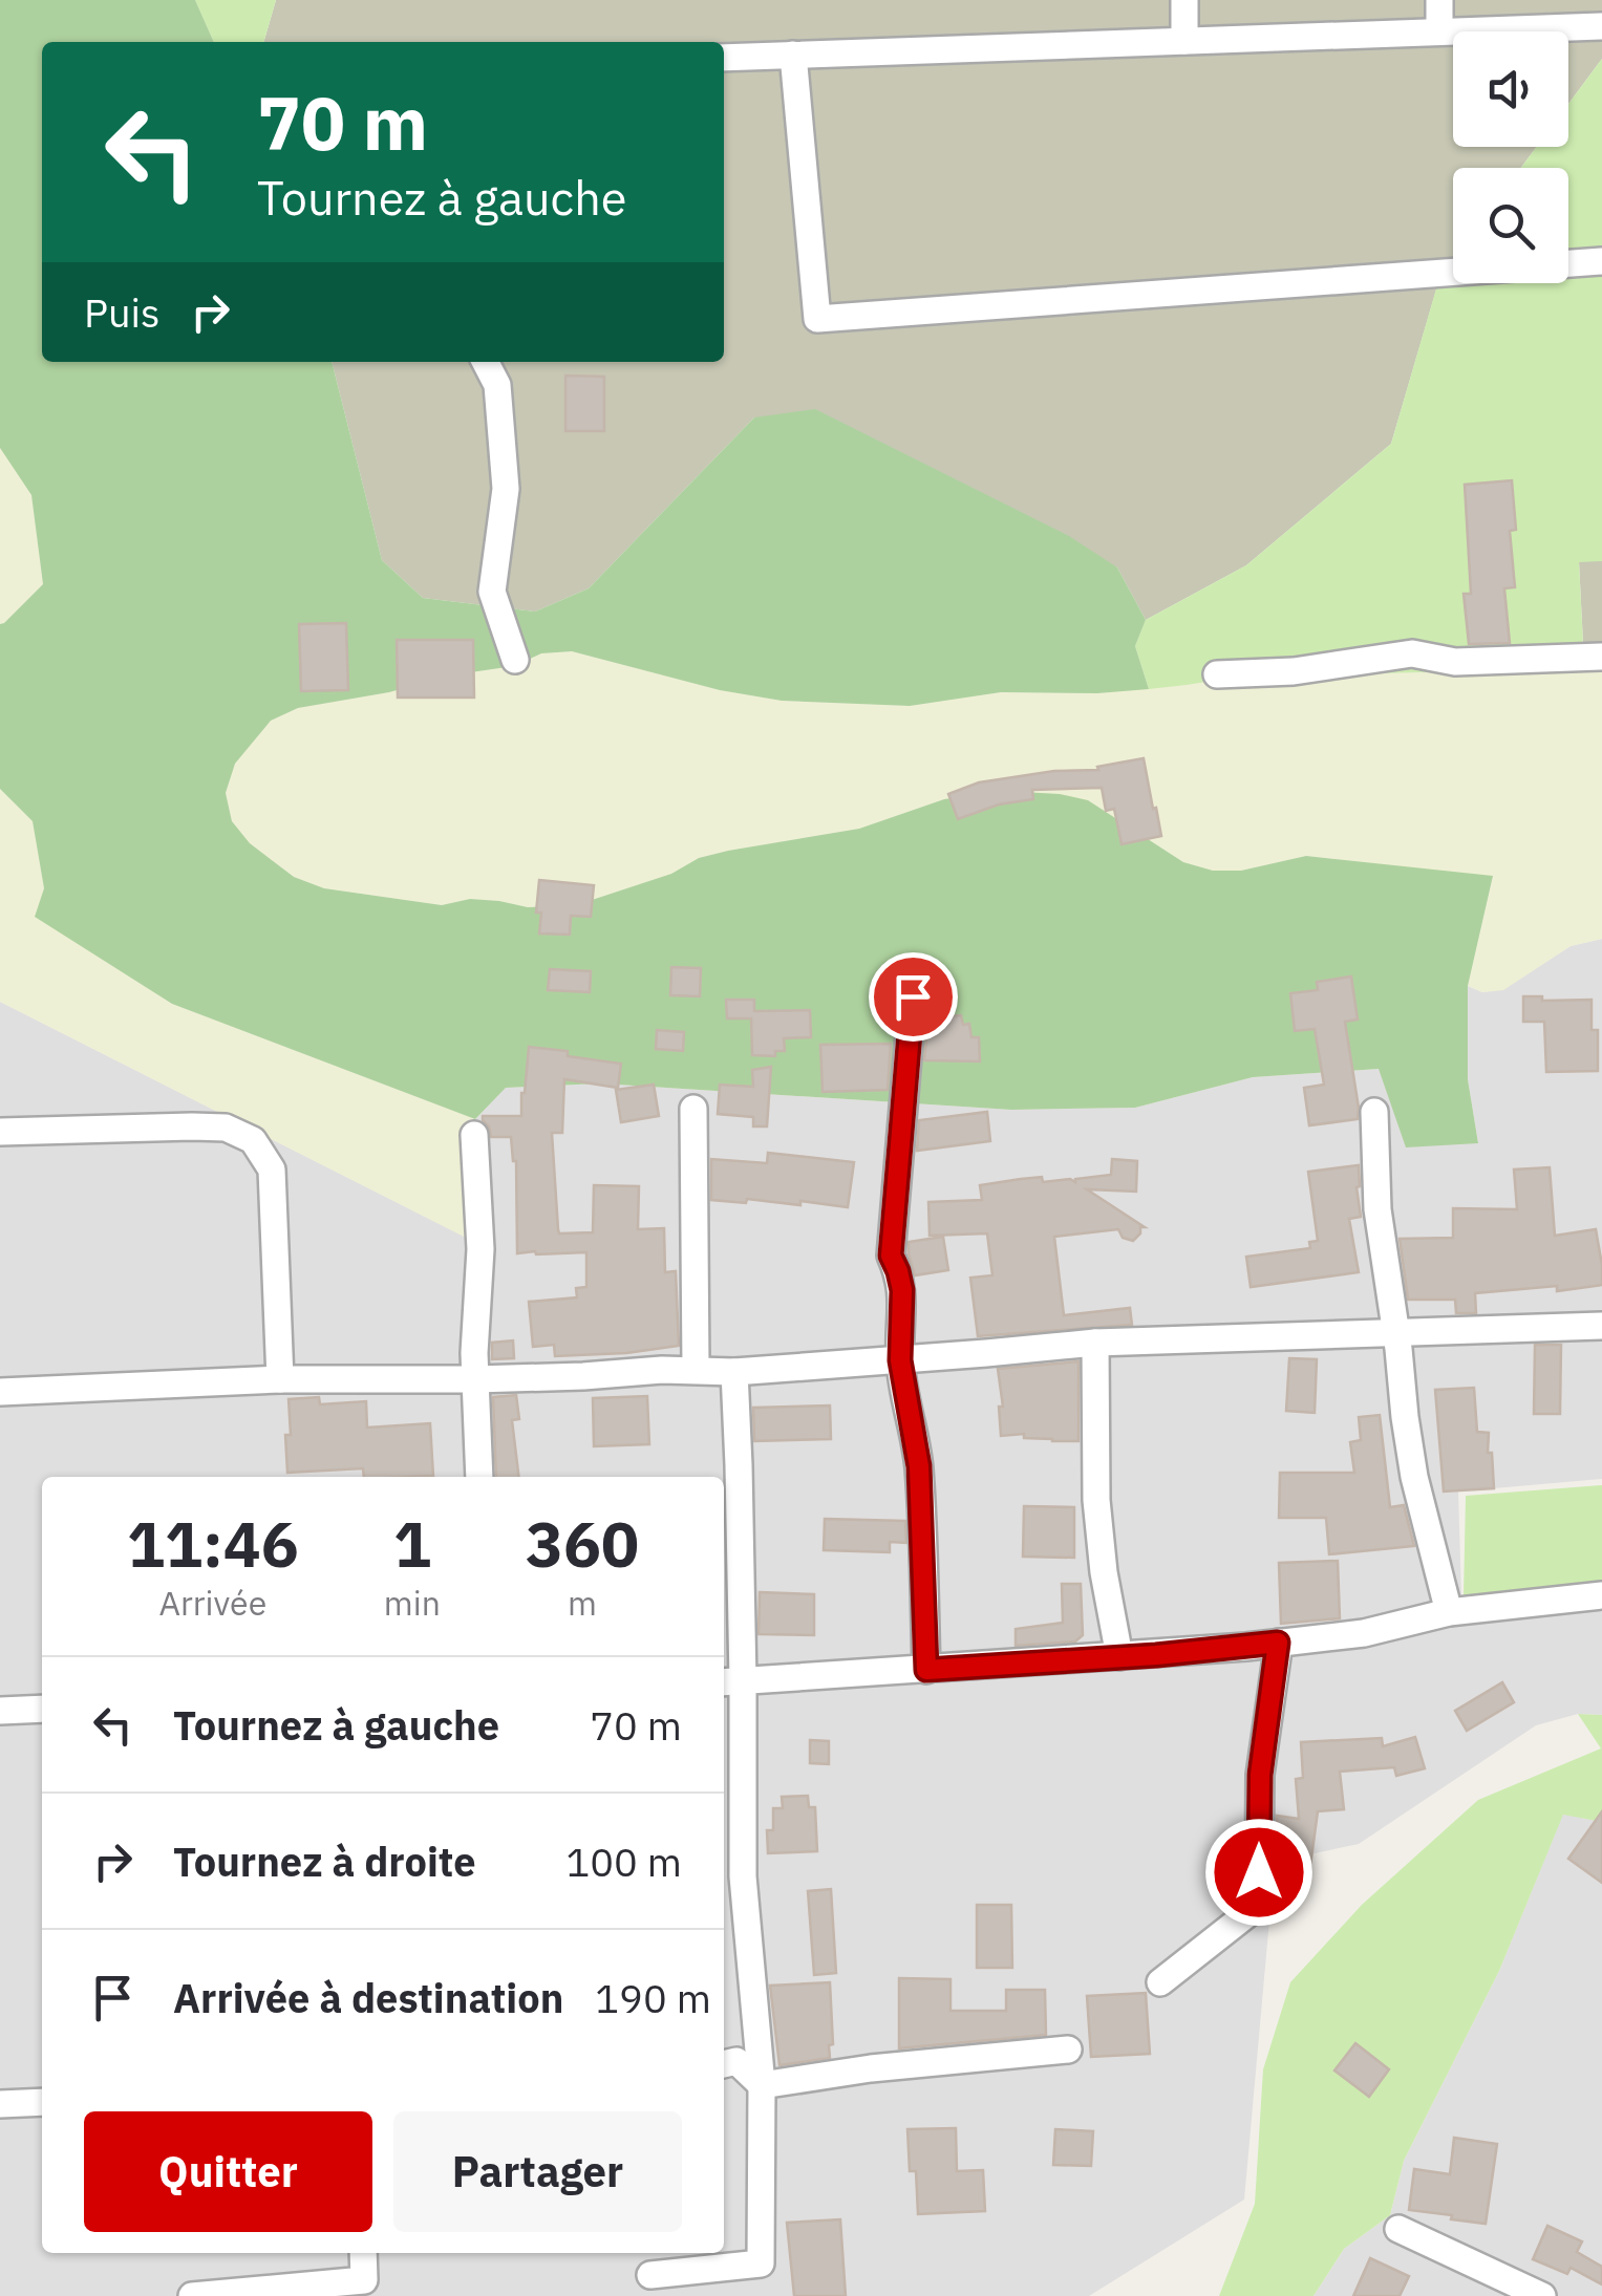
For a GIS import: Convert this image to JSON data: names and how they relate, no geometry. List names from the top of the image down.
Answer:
{
  "page": {
    "turn": ["70 m", "Tournez à gauche"],
    "then": "Puis",
    "eta": [
      "11:46",
      "Arrivée",
      "1",
      "min",
      "360",
      "m"
    ],
    "list": [
      {
        "name": "Tournez à gauche",
        "value": "70 m"
      },
      {
        "name": "Tournez à droite",
        "value": "100 m"
      },
      {
        "name": "Arrivée à destination",
        "value": "190 m"
      }
    ],
    "buttons": ["Quitter", "Partager"]
  }
}
